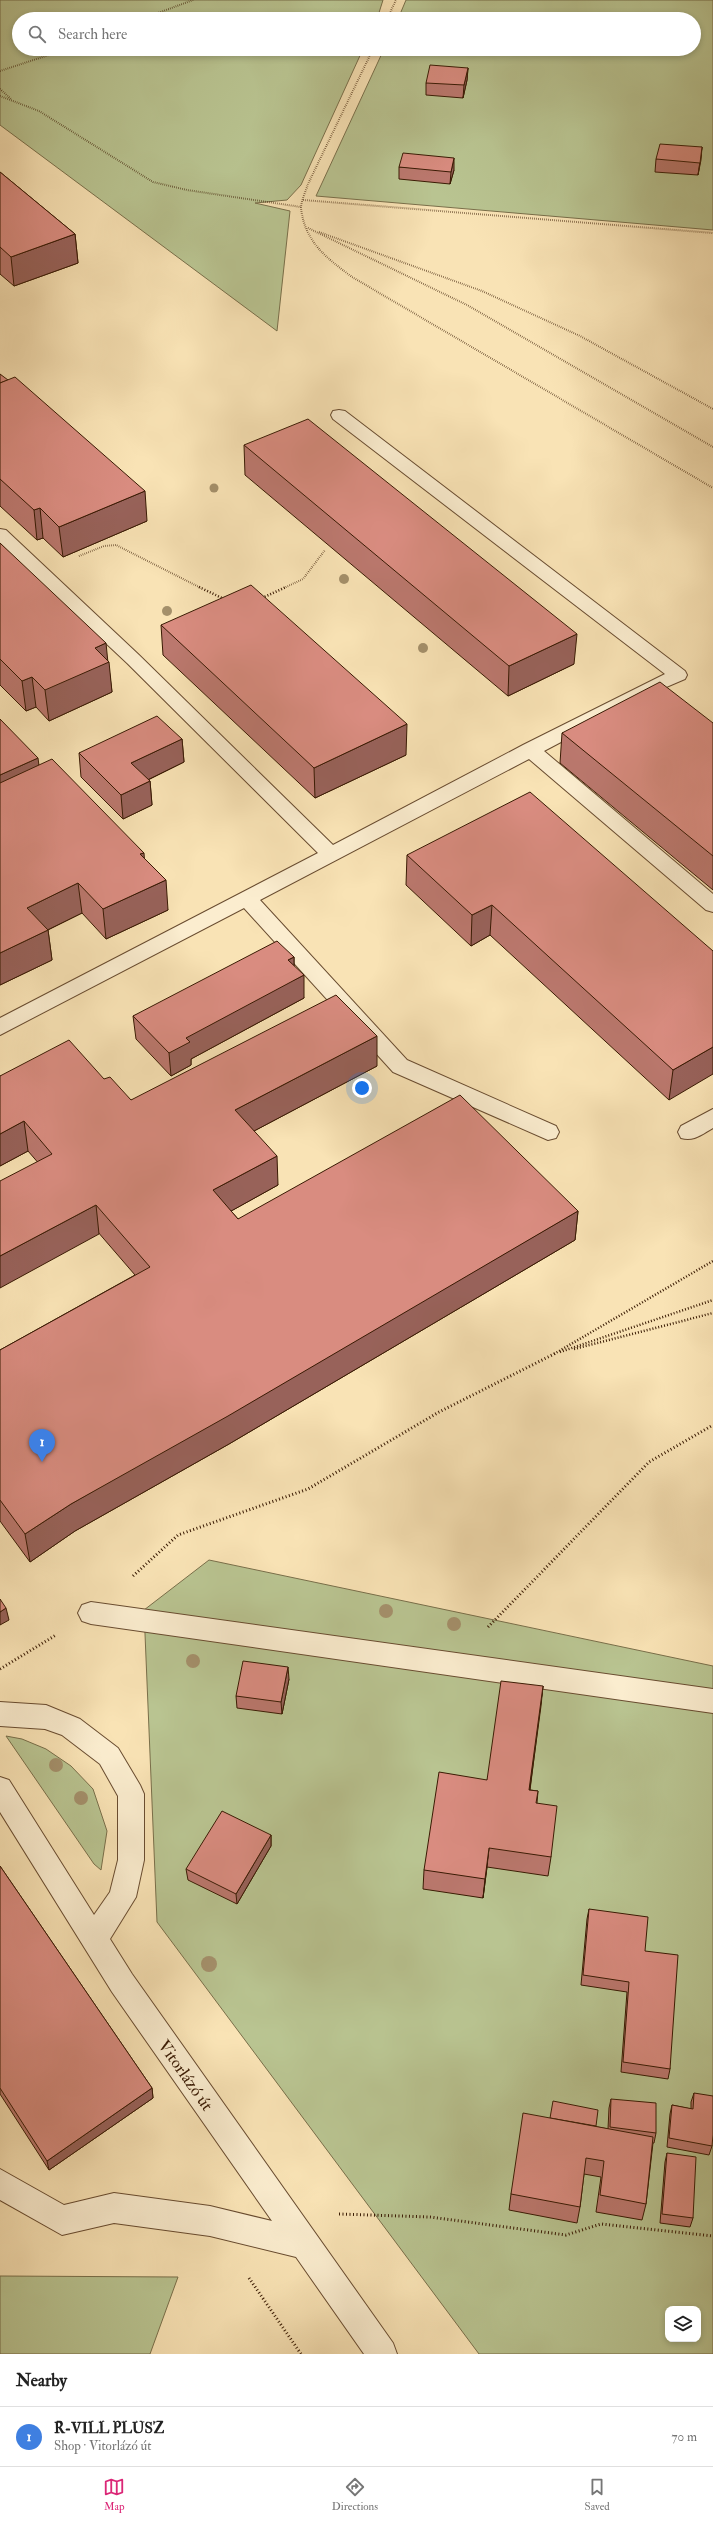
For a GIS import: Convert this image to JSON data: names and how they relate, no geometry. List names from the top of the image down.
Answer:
{
  "streets": {
    "street": ["Vitorlázó út"]
  },
  "page": {
    "search": "Search here",
    "pins": "1",
    "heading": "Nearby",
    "list": [
      {
        "mark": "1",
        "name": "R-VILL PLUSZ",
        "note": "Shop · Vitorlázó út",
        "value": "70 m"
      }
    ],
    "nav": ["Map", "Directions", "Saved"]
  }
}
